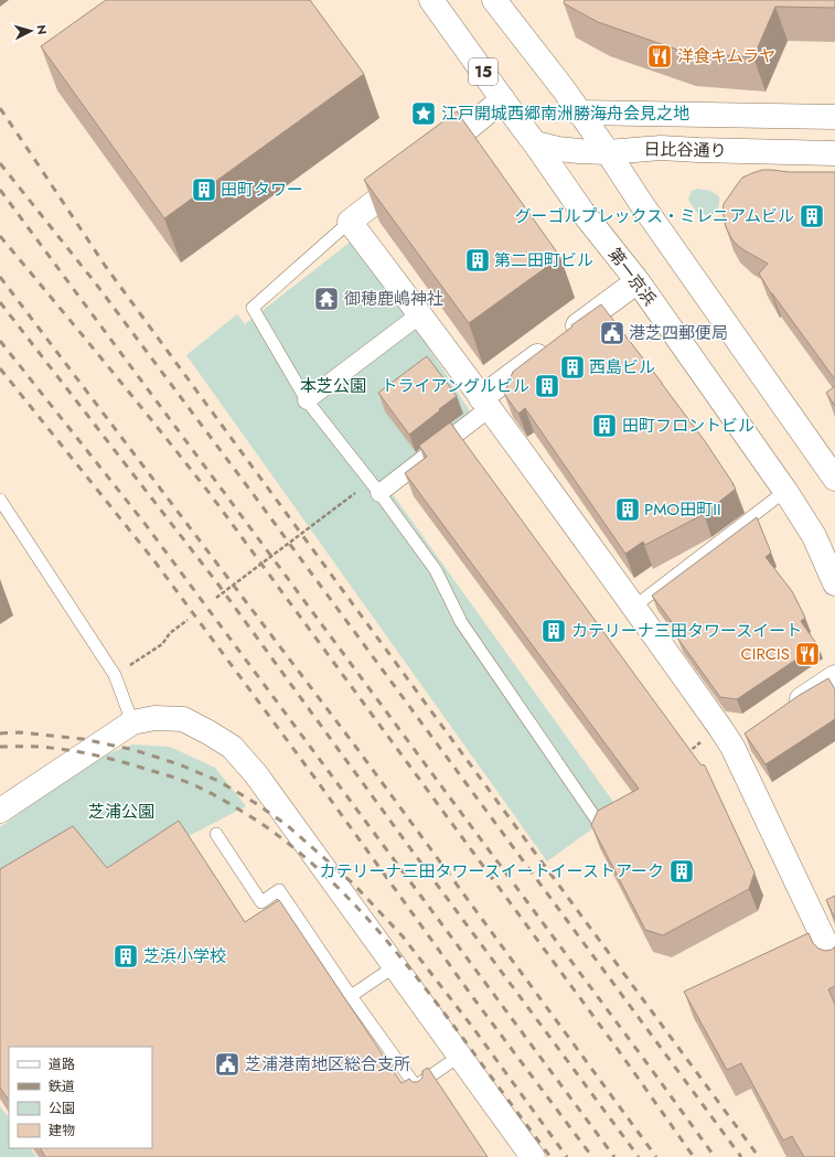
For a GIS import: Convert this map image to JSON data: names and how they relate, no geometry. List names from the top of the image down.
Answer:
{
  "streets": {
    "main road": ["15", "日比谷通り", "第一京浜"]
  },
  "crossings": [
    ["日比谷通り", "第一京浜"]
  ],
  "parks": ["本芝公園", "芝浦公園"],
  "places": {
    "restaurant": ["洋食キムラヤ", "CIRCIS"],
    "place": ["江戸開城西郷南洲勝海舟会見之地"],
    "building": [
      "田町タワー",
      "グーゴルプレックス・ミレニアムビル",
      "第二田町ビル",
      "西島ビル",
      "トライアングルビル",
      "田町フロントビル",
      "PMO田町II",
      "カテリーナ三田タワースイート",
      "カテリーナ三田タワースイートイーストアーク",
      "芝浜小学校"
    ],
    "temple": ["御穂鹿嶋神社"],
    "public building": ["港芝四郵便局", "芝浦港南地区総合支所"]
  },
  "legend": [
    "道路",
    "鉄道",
    "公園",
    "建物"
  ],
  "north": "right"
}
